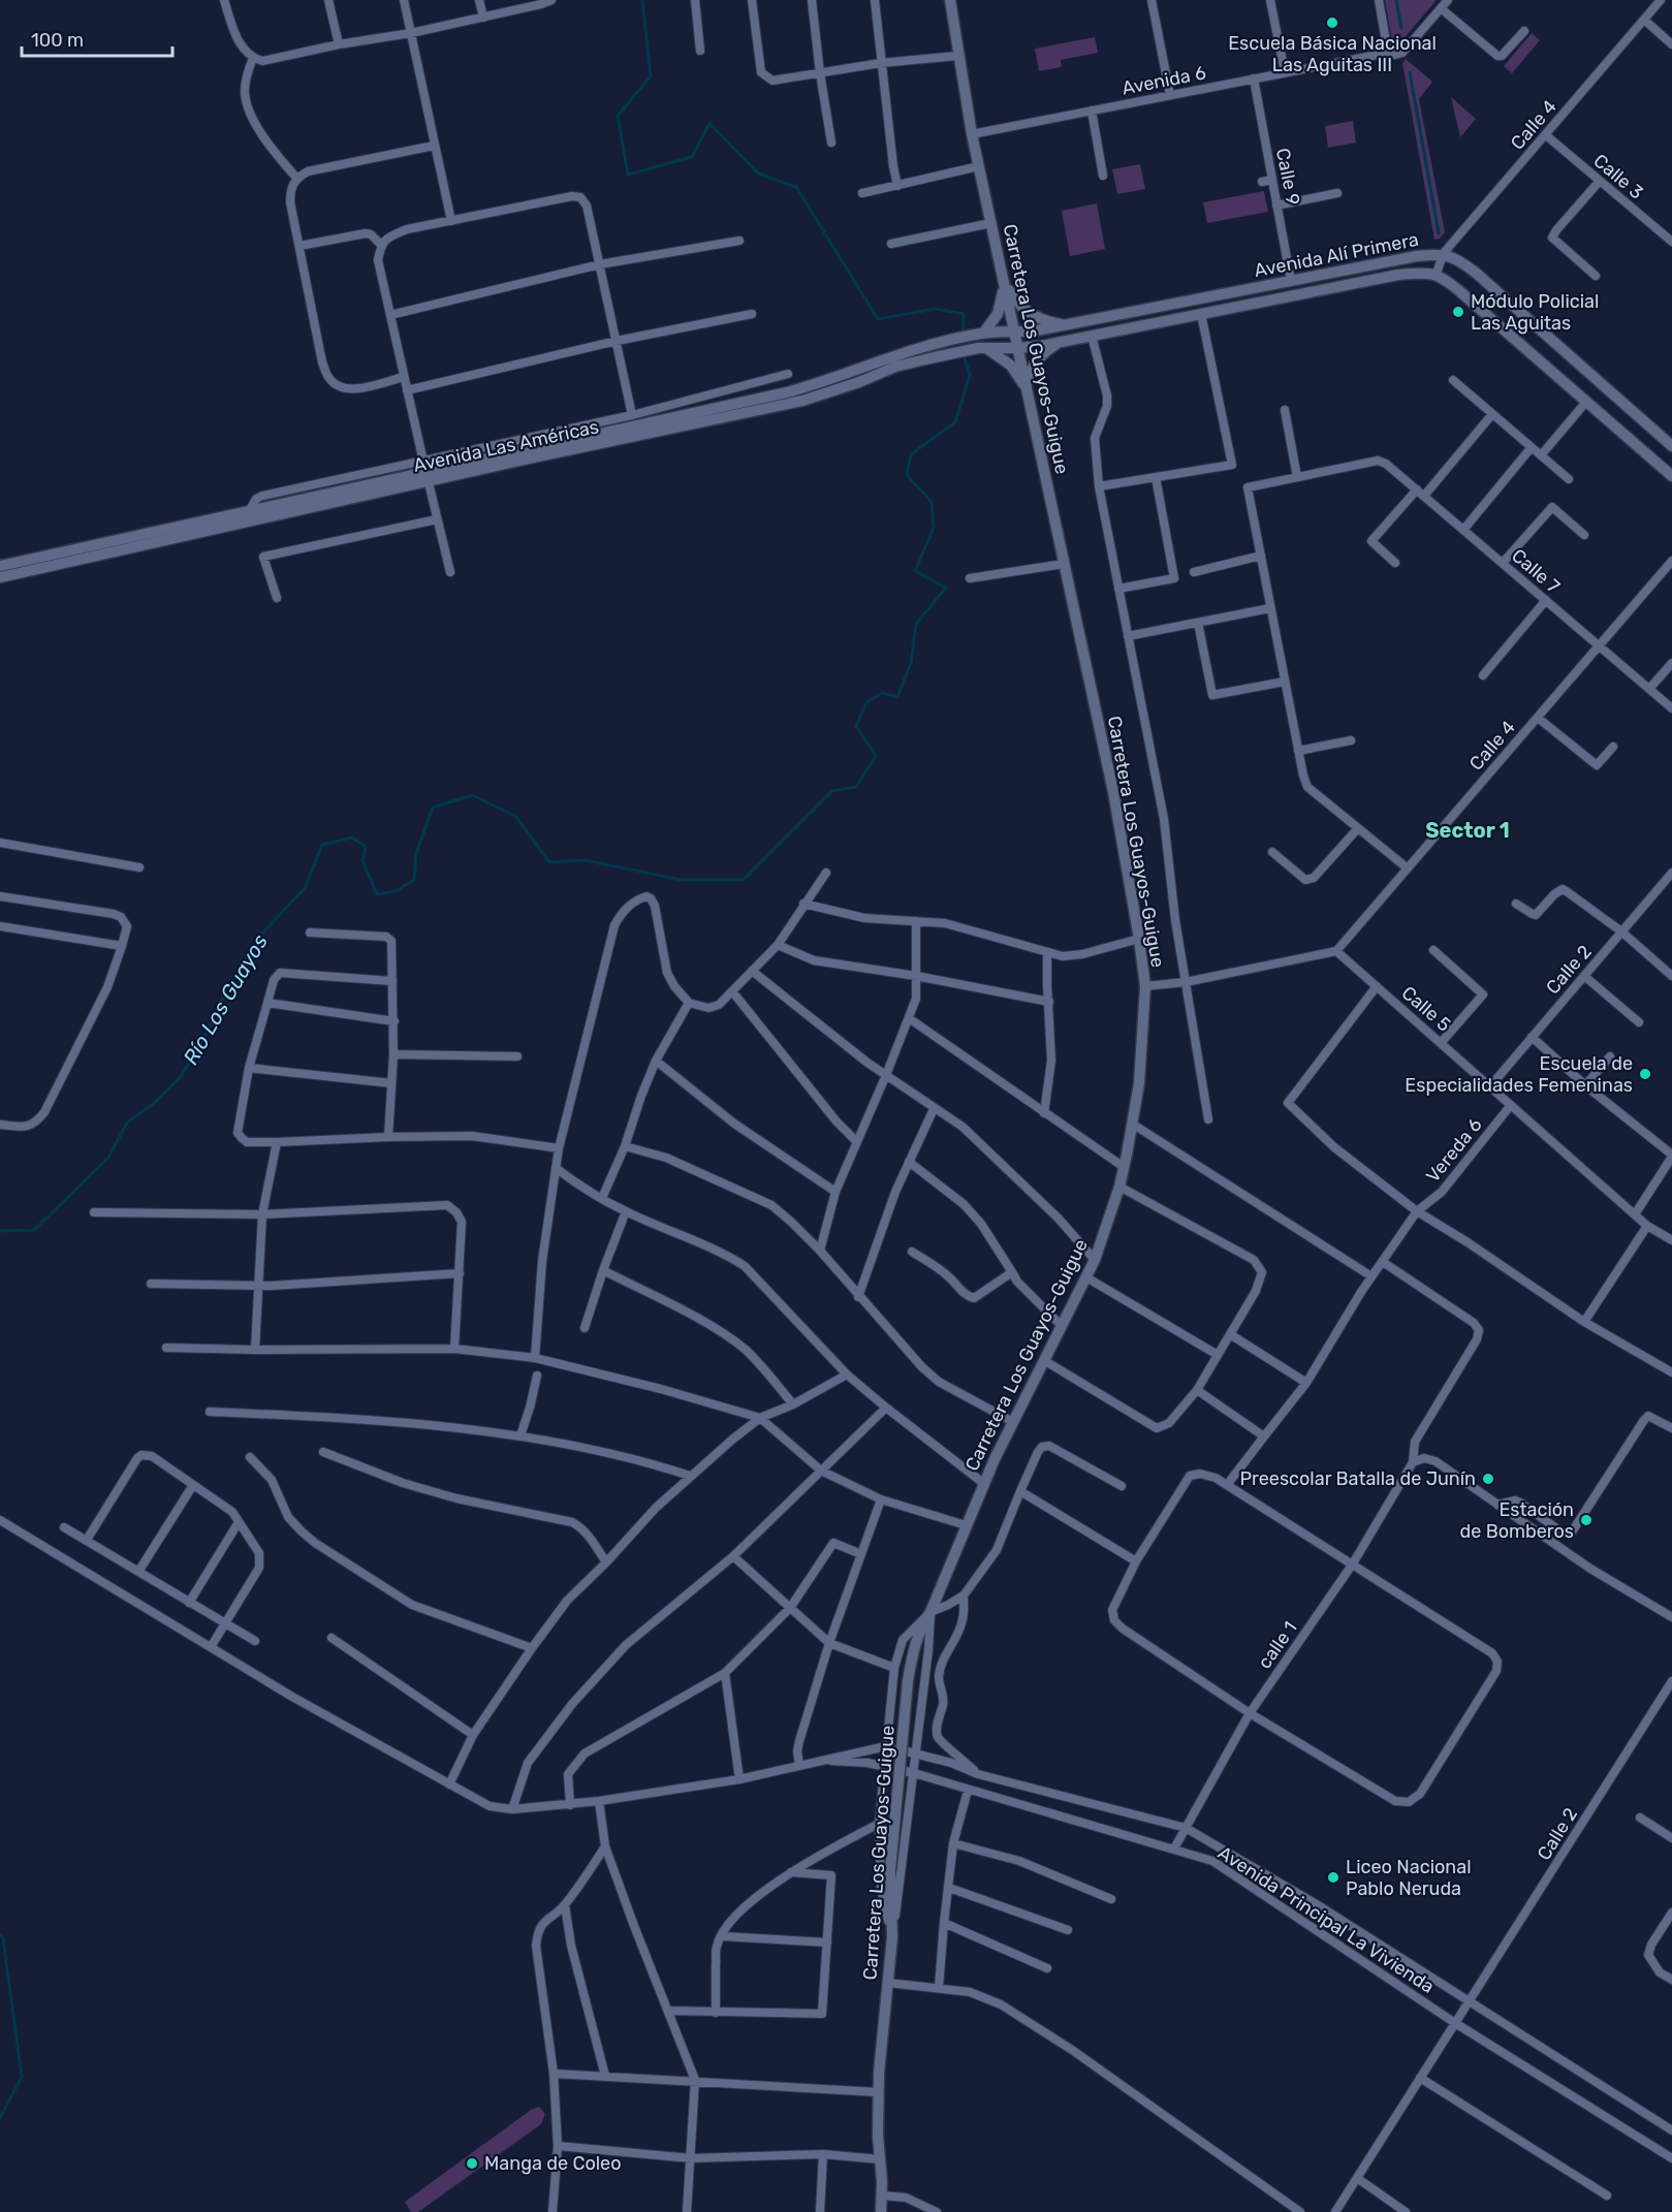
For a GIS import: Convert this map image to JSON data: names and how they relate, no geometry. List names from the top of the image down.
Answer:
{
  "streets": {
    "main road": ["Avenida Alí Primera", "Carretera Los Guayos-Guigue", "Avenida Las Américas"],
    "street": [
      "Avenida 6",
      "Calle 4",
      "Calle 9",
      "Calle 3",
      "Calle 7",
      "Calle 2",
      "Calle 5",
      "Vereda 6",
      "calle 1",
      "Avenida Principal La Vivienda"
    ]
  },
  "crossings": [
    ["Avenida 6", "Calle 9"],
    ["Avenida 6", "Carretera Los Guayos-Guigue"],
    ["Calle 4", "Calle 3"],
    ["Calle 4", "Avenida Alí Primera"],
    ["Calle 4", "Calle 7"],
    ["Calle 4", "Calle 5"],
    ["Calle 9", "Avenida Alí Primera"],
    ["Avenida Alí Primera", "Carretera Los Guayos-Guigue"],
    ["Avenida Alí Primera", "Avenida Las Américas"],
    ["Carretera Los Guayos-Guigue", "Avenida Las Américas"],
    ["Calle 2", "Calle 5"],
    ["Calle 2", "Avenida Principal La Vivienda"],
    ["Calle 5", "Vereda 6"],
    ["Vereda 6", "calle 1"],
    ["calle 1", "Avenida Principal La Vivienda"]
  ],
  "districts": ["Sector 1"],
  "water": ["Río Los Guayos"],
  "places": [
    "Escuela Básica Nacional Las Aguitas III",
    "Módulo Policial Las Aguitas",
    "Escuela de Especialidades Femeninas",
    "Preescolar Batalla de Junín",
    "Estación de Bomberos",
    "Liceo Nacional Pablo Neruda",
    "Manga de Coleo"
  ],
  "scale_bar": "100 m"
}
